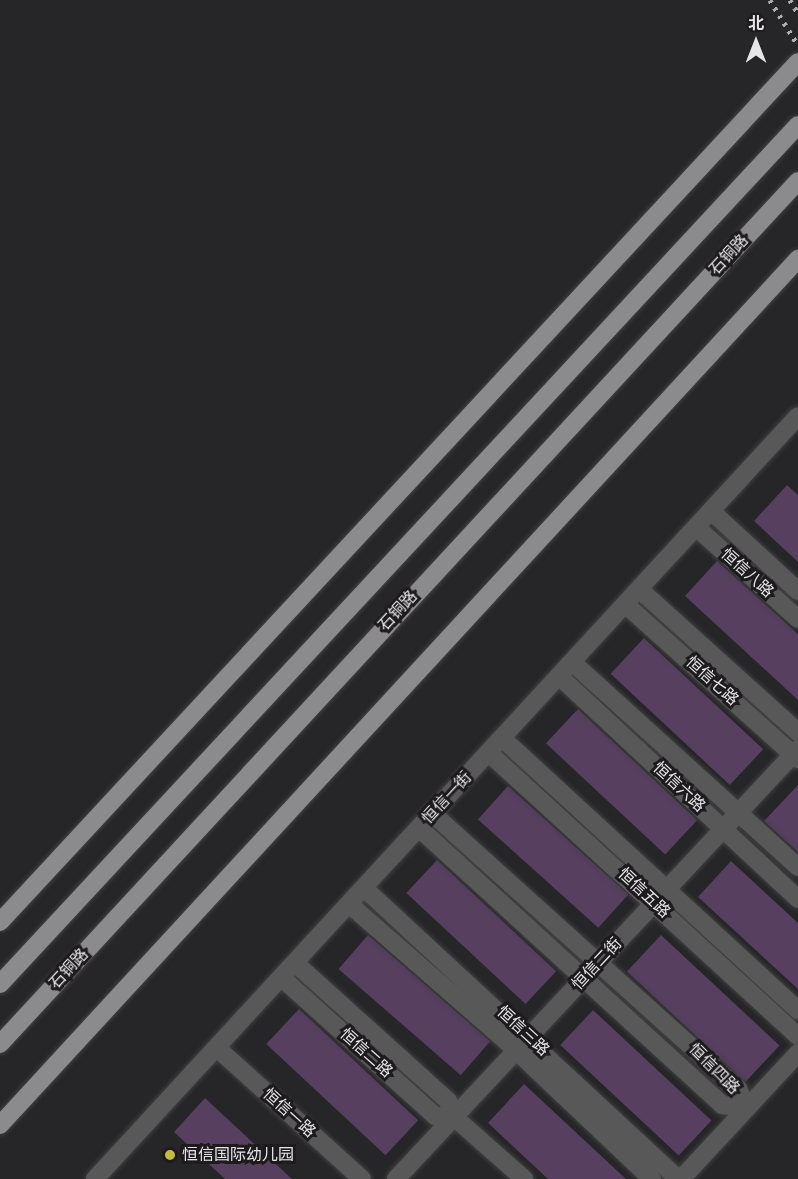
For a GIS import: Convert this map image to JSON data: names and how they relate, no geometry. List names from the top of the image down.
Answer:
{
  "streets": {
    "main road": ["石铜路"],
    "lane": [
      "恒信八路",
      "恒信七路",
      "恒信六路",
      "恒信一街",
      "恒信五路",
      "恒信二街",
      "恒信三路",
      "恒信二路",
      "恒信四路",
      "恒信一路"
    ]
  },
  "crossings": [
    ["恒信八路", "恒信一街"],
    ["恒信七路", "恒信一街"],
    ["恒信七路", "恒信二街"],
    ["恒信六路", "恒信一街"],
    ["恒信六路", "恒信二街"],
    ["恒信一街", "恒信五路"],
    ["恒信一街", "恒信三路"],
    ["恒信一街", "恒信二路"],
    ["恒信一街", "恒信四路"],
    ["恒信一街", "恒信一路"],
    ["恒信五路", "恒信二街"],
    ["恒信二街", "恒信三路"],
    ["恒信二街", "恒信二路"],
    ["恒信二街", "恒信四路"]
  ],
  "places": ["恒信国际幼儿园"],
  "north": "top"
}
